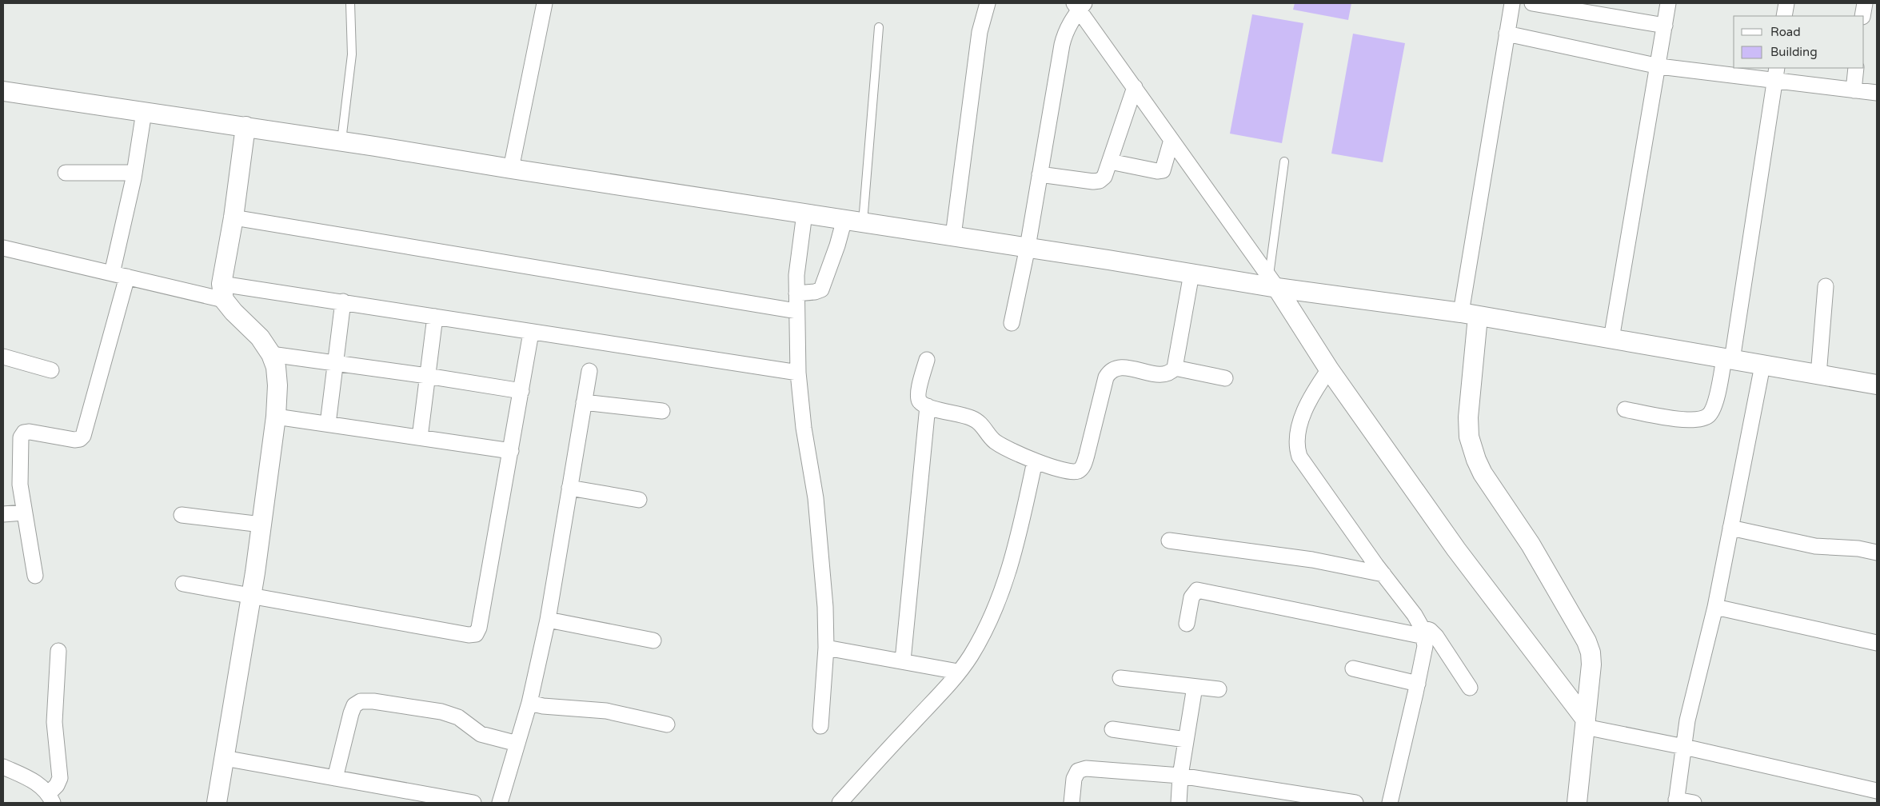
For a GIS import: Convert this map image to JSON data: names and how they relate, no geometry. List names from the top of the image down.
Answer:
{
  "legend": ["Road", "Building"]
}
